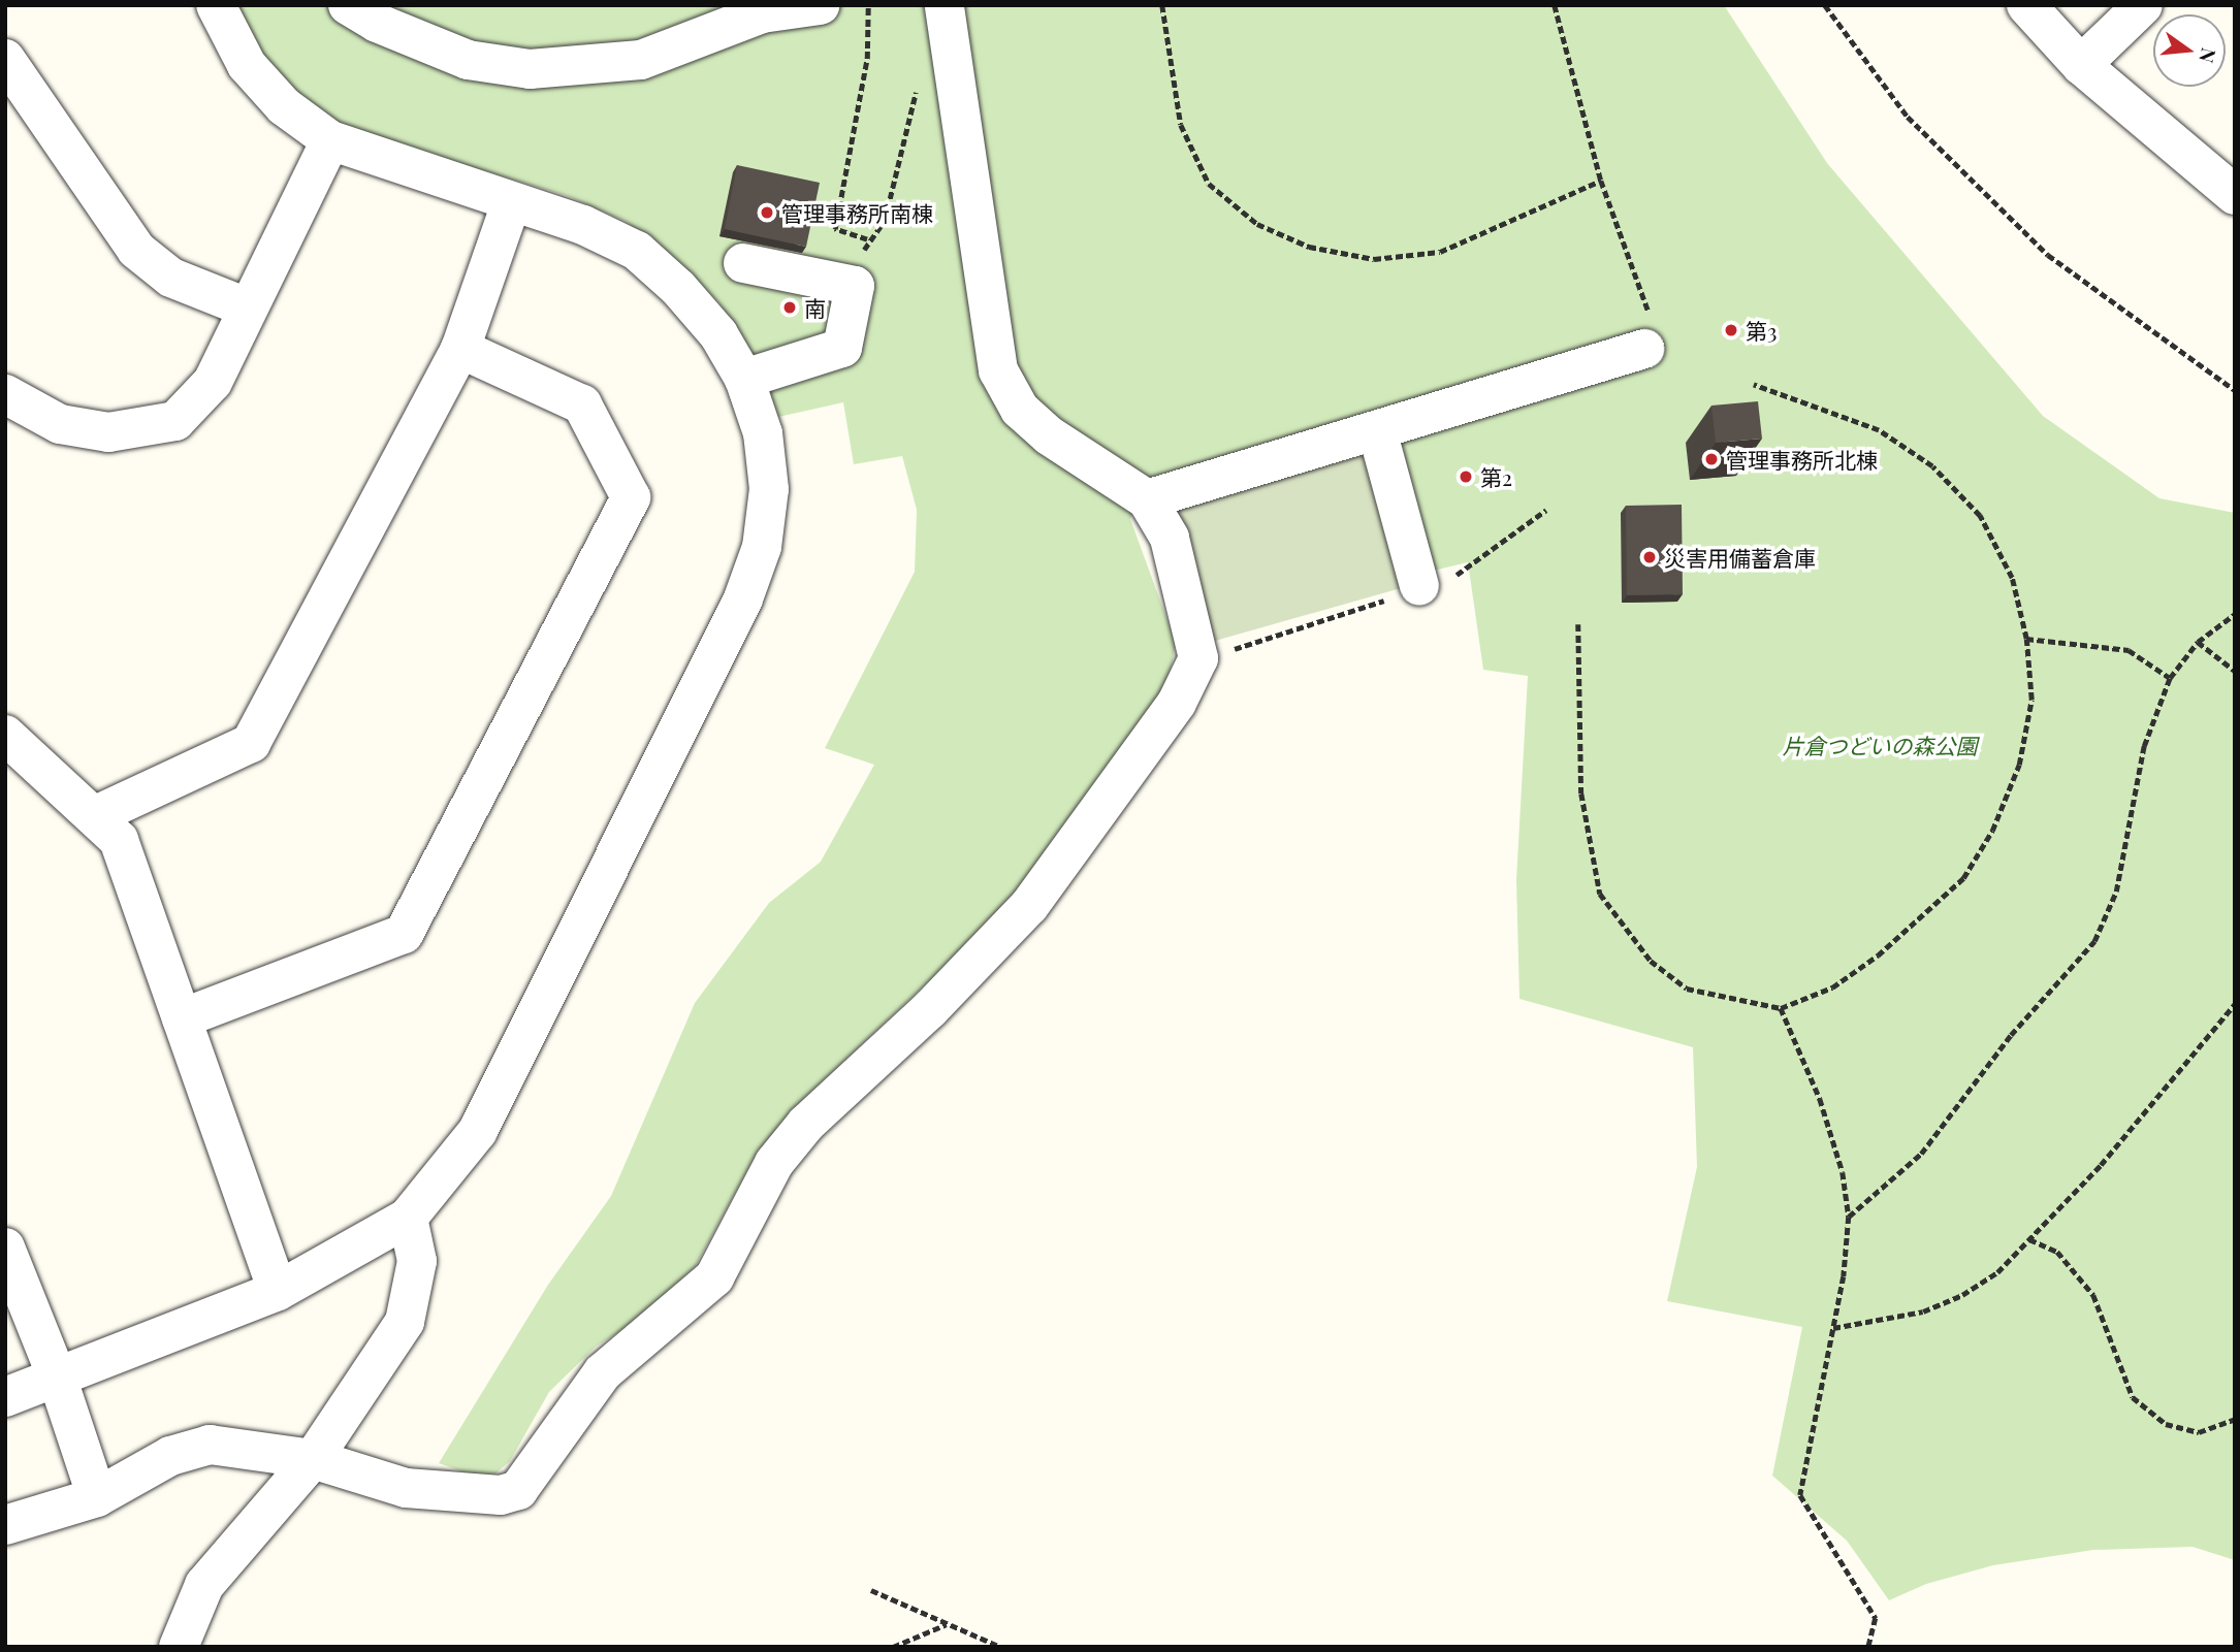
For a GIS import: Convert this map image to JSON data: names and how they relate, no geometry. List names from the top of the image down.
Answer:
{
  "parks": ["片倉つどいの森公園"],
  "places": [
    "管理事務所南棟",
    "南",
    "第3",
    "管理事務所北棟",
    "第2",
    "災害用備蓄倉庫"
  ],
  "north": "right"
}
